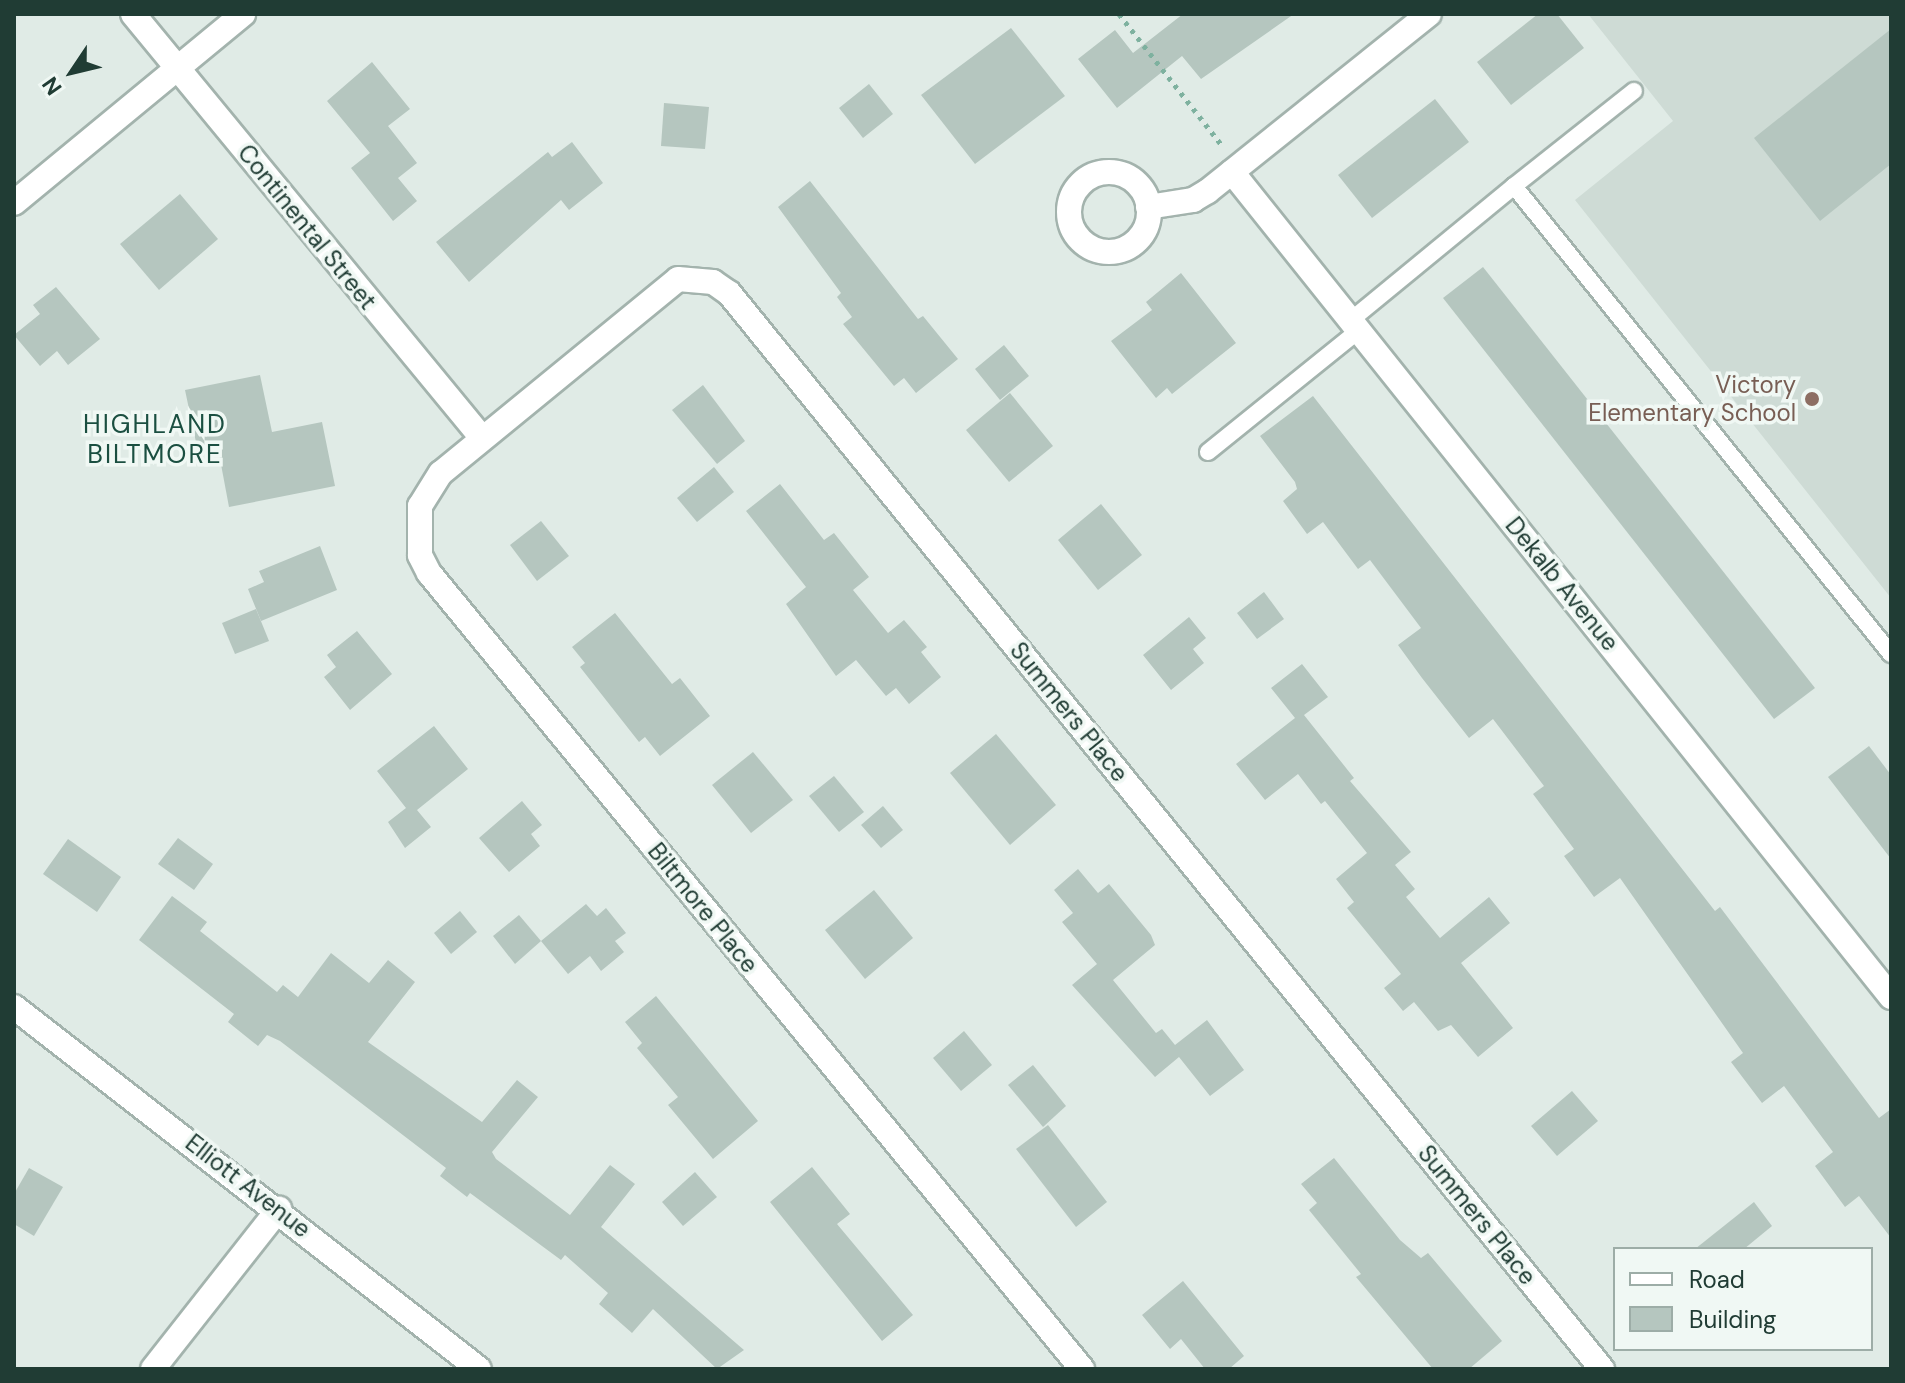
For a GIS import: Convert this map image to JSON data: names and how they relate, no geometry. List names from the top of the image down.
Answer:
{
  "streets": {
    "street": [
      "Continental Street",
      "Dekalb Avenue",
      "Summers Place",
      "Biltmore Place",
      "Elliott Avenue"
    ]
  },
  "crossings": [
    ["Continental Street", "Summers Place"],
    ["Continental Street", "Biltmore Place"],
    ["Summers Place", "Biltmore Place"]
  ],
  "districts": ["HIGHLAND BILTMORE"],
  "places": ["Victory Elementary School"],
  "legend": ["Road", "Building"],
  "north": "bottom left"
}
